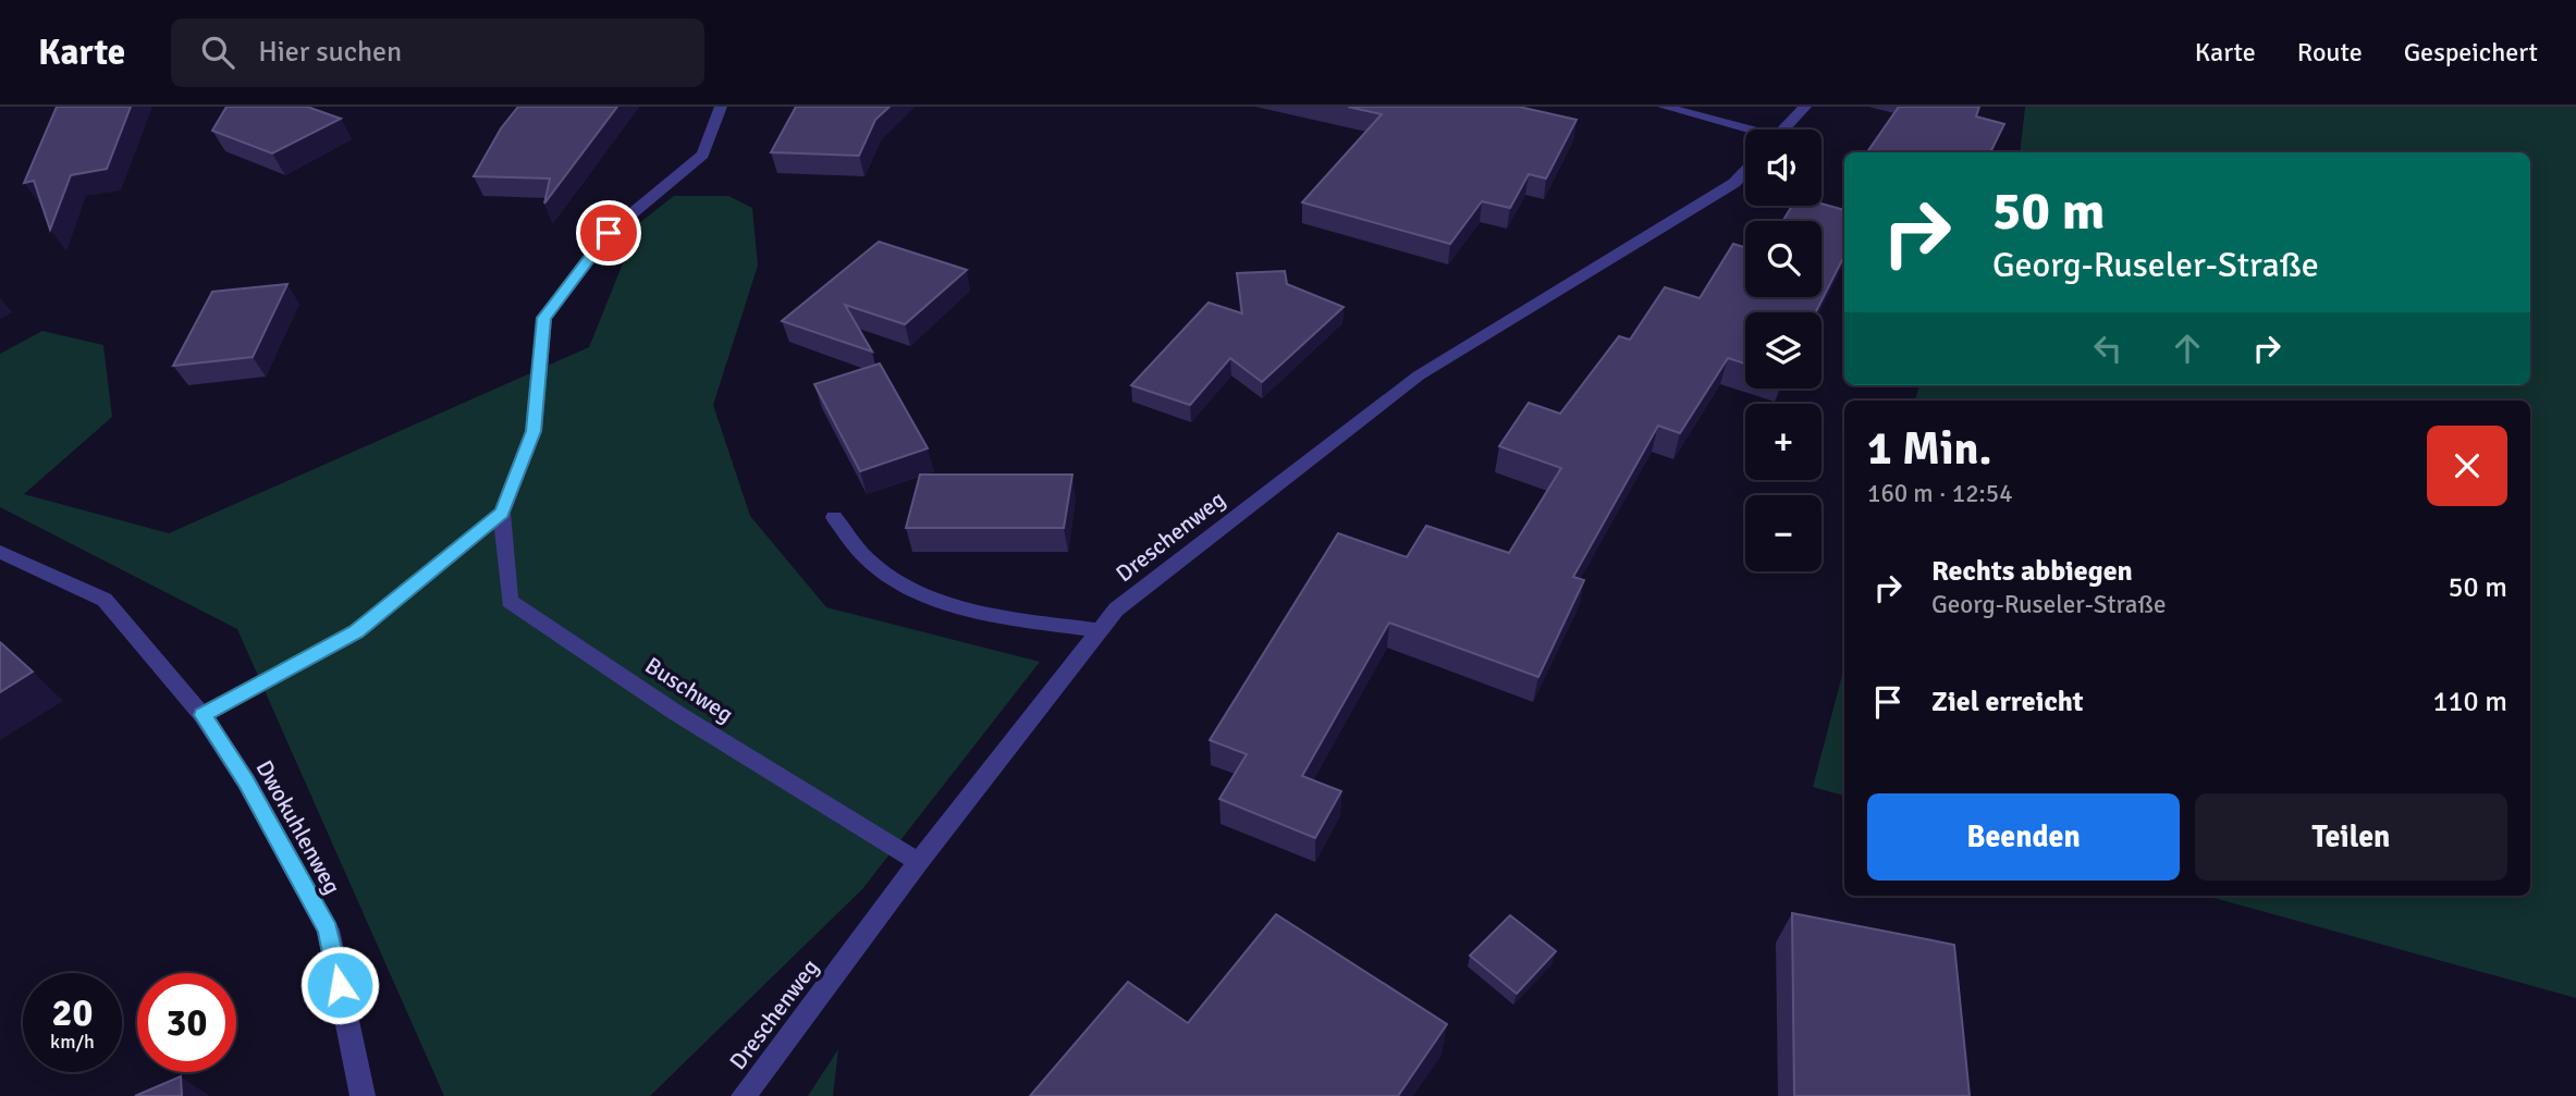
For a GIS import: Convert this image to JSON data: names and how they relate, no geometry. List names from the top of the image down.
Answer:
{
  "streets": {
    "street": ["Dreschenweg", "Buschweg", "Dwokuhlenweg"]
  },
  "crossings": [
    ["Dreschenweg", "Buschweg"]
  ],
  "page": {
    "header": "Karte",
    "search": "Hier suchen",
    "nav": ["Karte", "Route", "Gespeichert"],
    "map_buttons": ["+", "−"],
    "turn": ["50 m", "Georg-Ruseler-Straße"],
    "heading": ["1 Min.", "160 m · 12:54"],
    "list": [
      {
        "name": "Rechts abbiegen",
        "note": "Georg-Ruseler-Straße",
        "value": "50 m"
      },
      {
        "name": "Ziel erreicht",
        "value": "110 m"
      }
    ],
    "buttons": ["Beenden", "Teilen"],
    "speed": "20 km/h",
    "limit": "30"
  }
}
